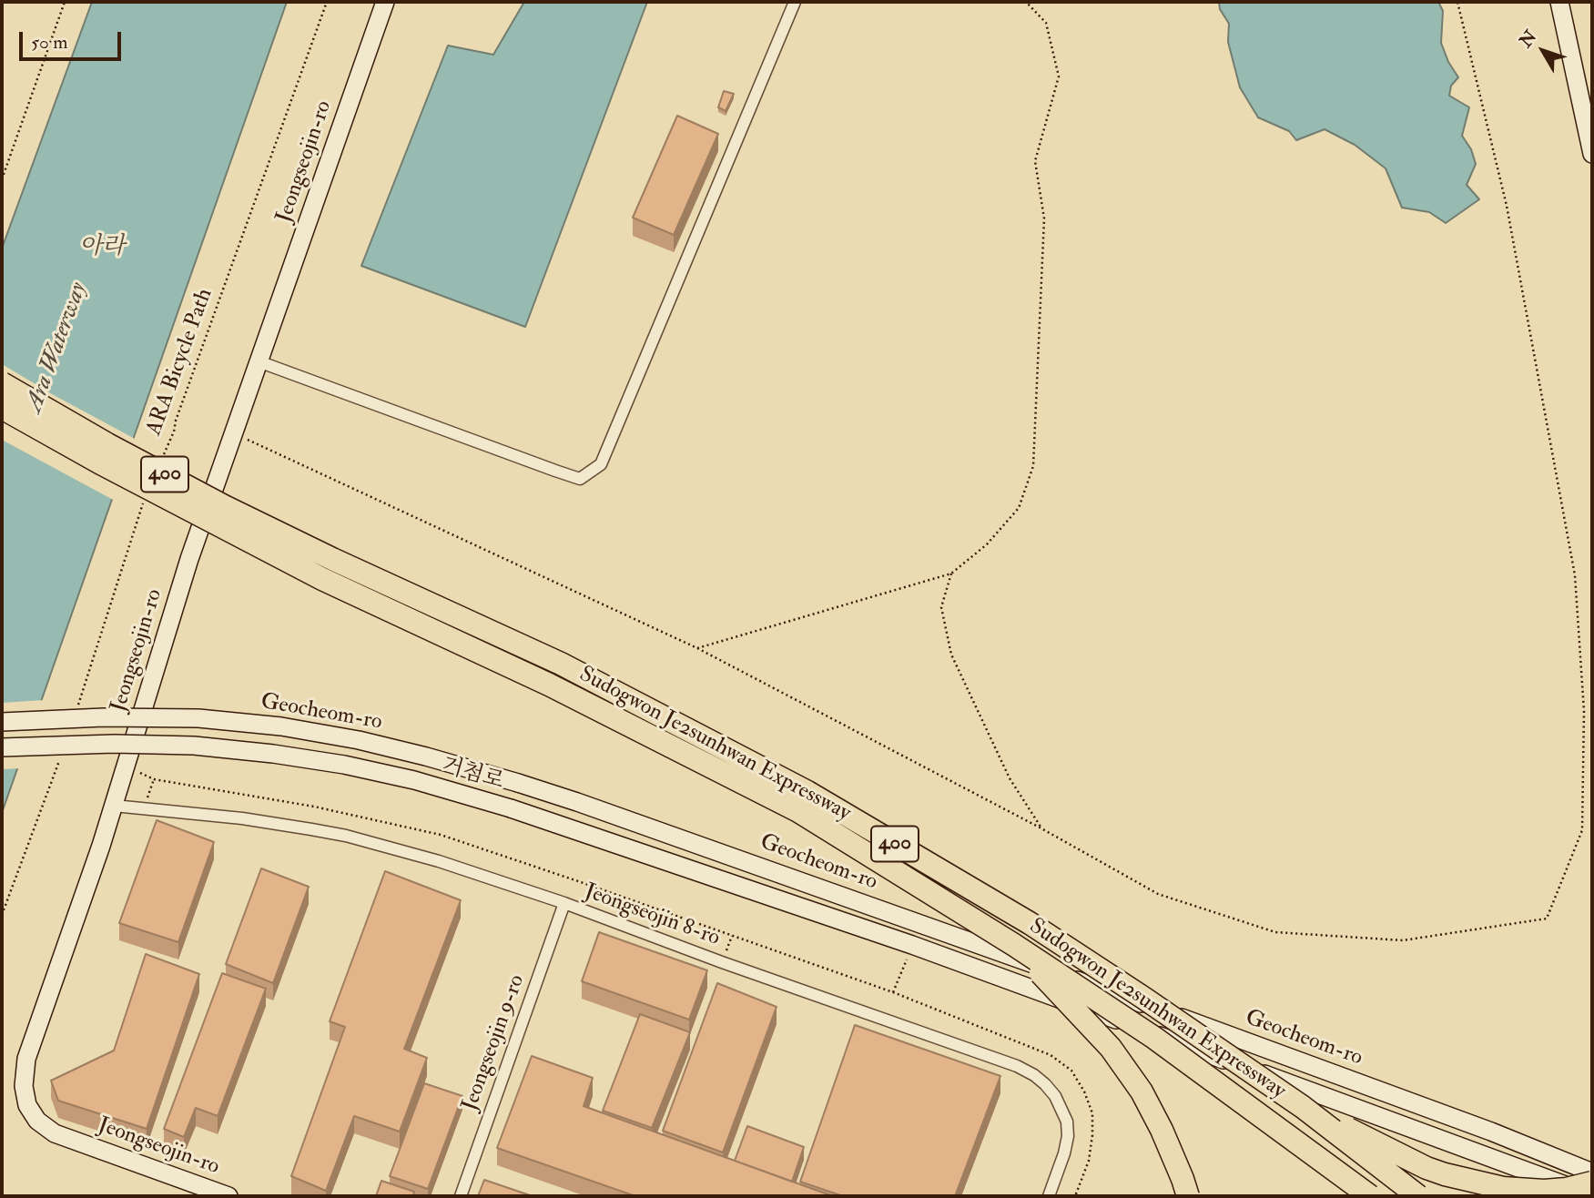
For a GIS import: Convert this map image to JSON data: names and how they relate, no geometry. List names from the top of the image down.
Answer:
{
  "streets": {
    "highway": ["400", "Sudogwon Je2sunhwan Expressway"],
    "street": [
      "Jeongseojin-ro",
      "Geocheom-ro",
      "거첨로",
      "Jeongseojin 8-ro",
      "Jeongseojin 9-ro"
    ],
    "path": ["ARA Bicycle Path"]
  },
  "crossings": [
    ["Jeongseojin-ro", "Jeongseojin 8-ro"],
    ["Jeongseojin 8-ro", "Jeongseojin 9-ro"]
  ],
  "water": ["아라", "Ara Waterway"],
  "scale_bar": "50 m",
  "north": "top left"
}
